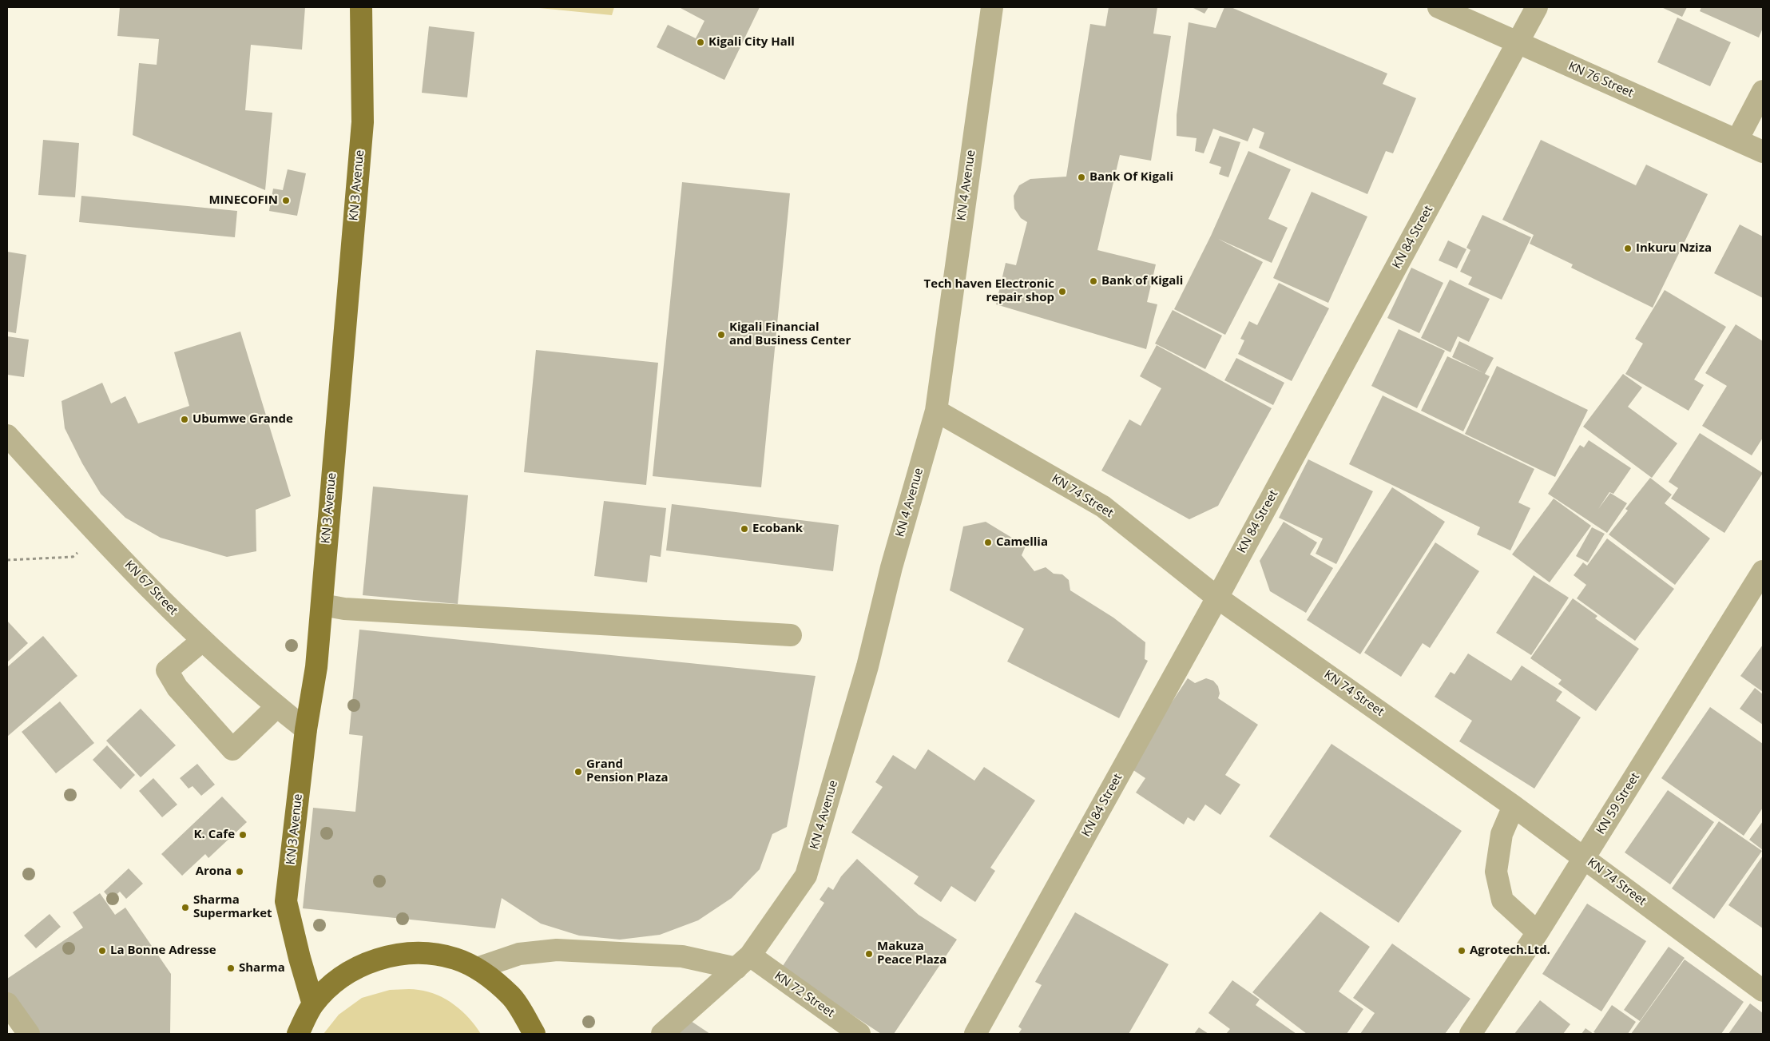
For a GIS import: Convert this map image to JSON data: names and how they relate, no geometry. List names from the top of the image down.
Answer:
{
  "streets": {
    "main road": ["KN 3 Avenue"],
    "street": [
      "KN 76 Street",
      "KN 4 Avenue",
      "KN 84 Street",
      "KN 74 Street",
      "KN 67 Street",
      "KN 59 Street",
      "KN 72 Street"
    ]
  },
  "crossings": [
    ["KN 76 Street", "KN 84 Street"],
    ["KN 3 Avenue", "KN 67 Street"],
    ["KN 4 Avenue", "KN 74 Street"],
    ["KN 4 Avenue", "KN 72 Street"],
    ["KN 84 Street", "KN 74 Street"],
    ["KN 74 Street", "KN 59 Street"]
  ],
  "places": [
    "Kigali City Hall",
    "Bank Of Kigali",
    "MINECOFIN",
    "Inkuru Nziza",
    "Bank of Kigali",
    "Tech haven Electronic repair shop",
    "Kigali Financial and Business Center",
    "Ubumwe Grande",
    "Ecobank",
    "Camellia",
    "Grand Pension Plaza",
    "K. Cafe",
    "Arona",
    "Sharma Supermarket",
    "La Bonne Adresse",
    "Agrotech.Ltd.",
    "Makuza Peace Plaza",
    "Sharma"
  ]
}
